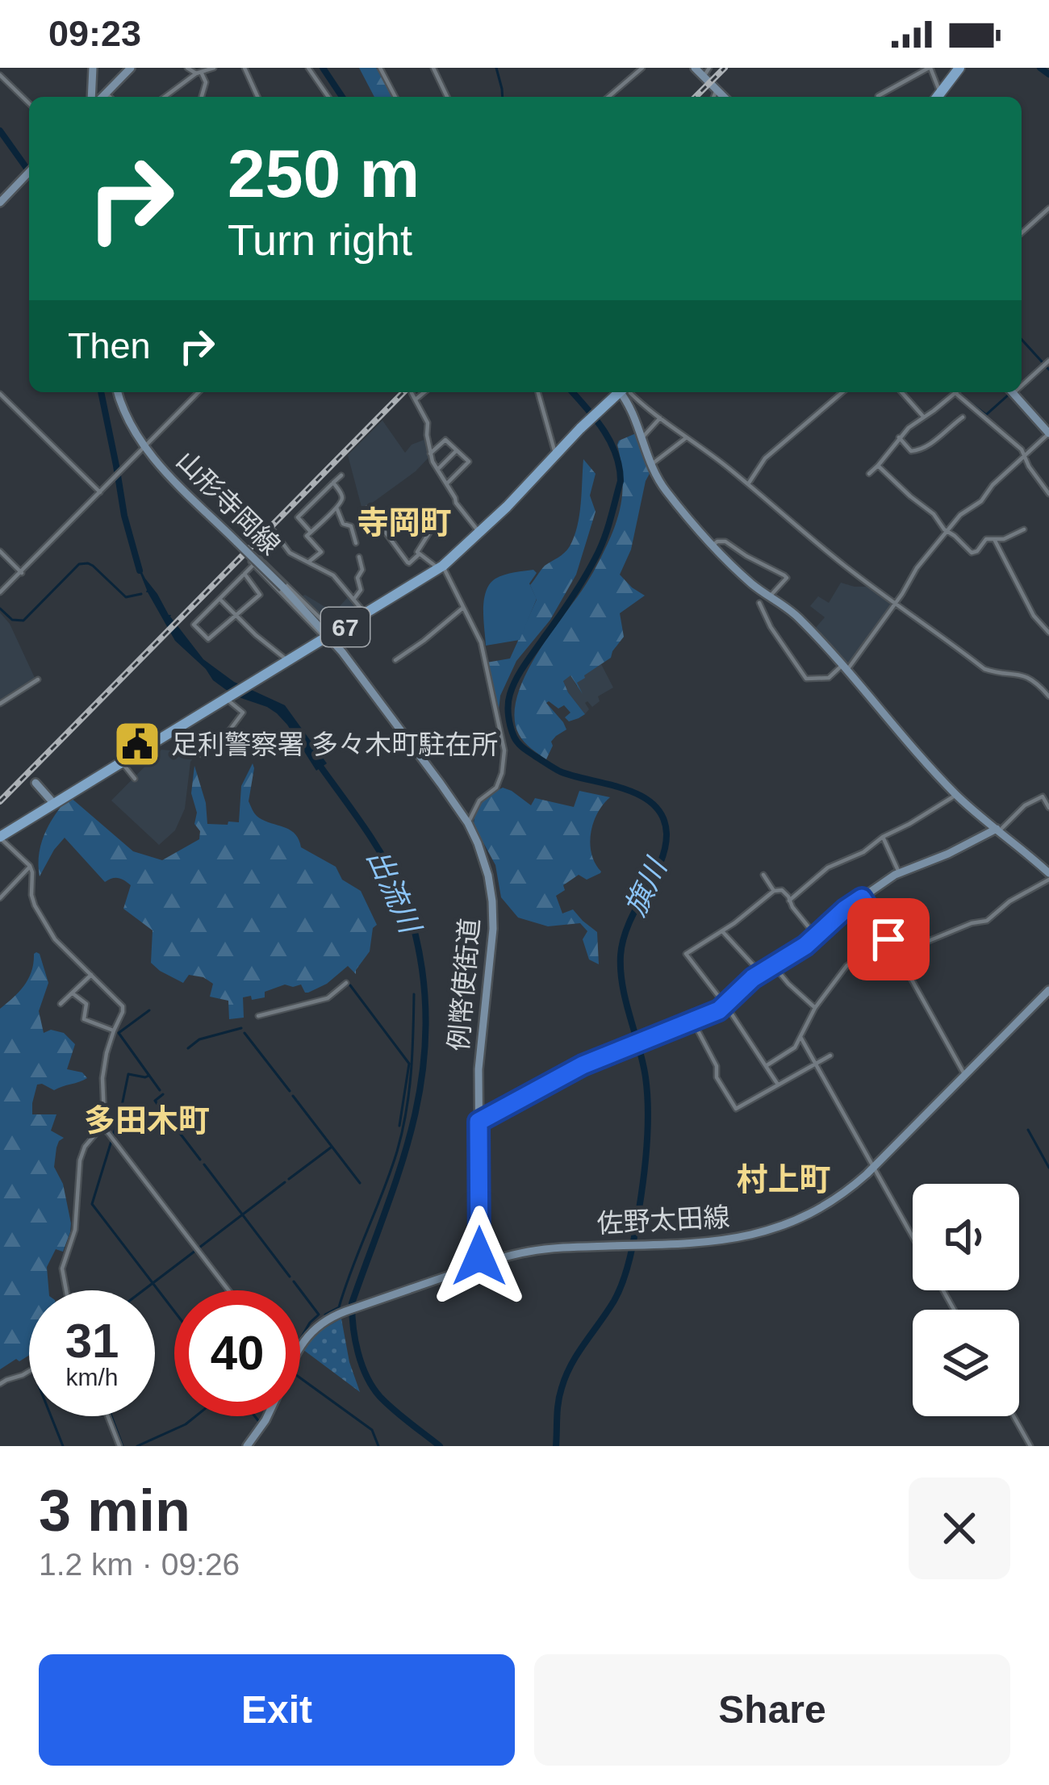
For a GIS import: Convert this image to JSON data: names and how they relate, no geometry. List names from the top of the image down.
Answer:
{
  "streets": {
    "main road": [
      "山形寺岡線",
      "67",
      "例幣使街道",
      "佐野太田線"
    ]
  },
  "crossings": [
    ["山形寺岡線", "67"],
    ["山形寺岡線", "例幣使街道"],
    ["例幣使街道", "佐野太田線"]
  ],
  "districts": ["寺岡町", "多田木町", "村上町"],
  "water": ["旗川", "出流川"],
  "places": {
    "public building": ["足利警察署 多々木町駐在所"]
  },
  "page": {
    "status": "09:23",
    "turn": ["250 m", "Turn right"],
    "then": "Then",
    "speed": "31 km/h",
    "limit": "40",
    "heading": ["3 min", "1.2 km · 09:26"],
    "buttons": ["Exit", "Share"]
  }
}
